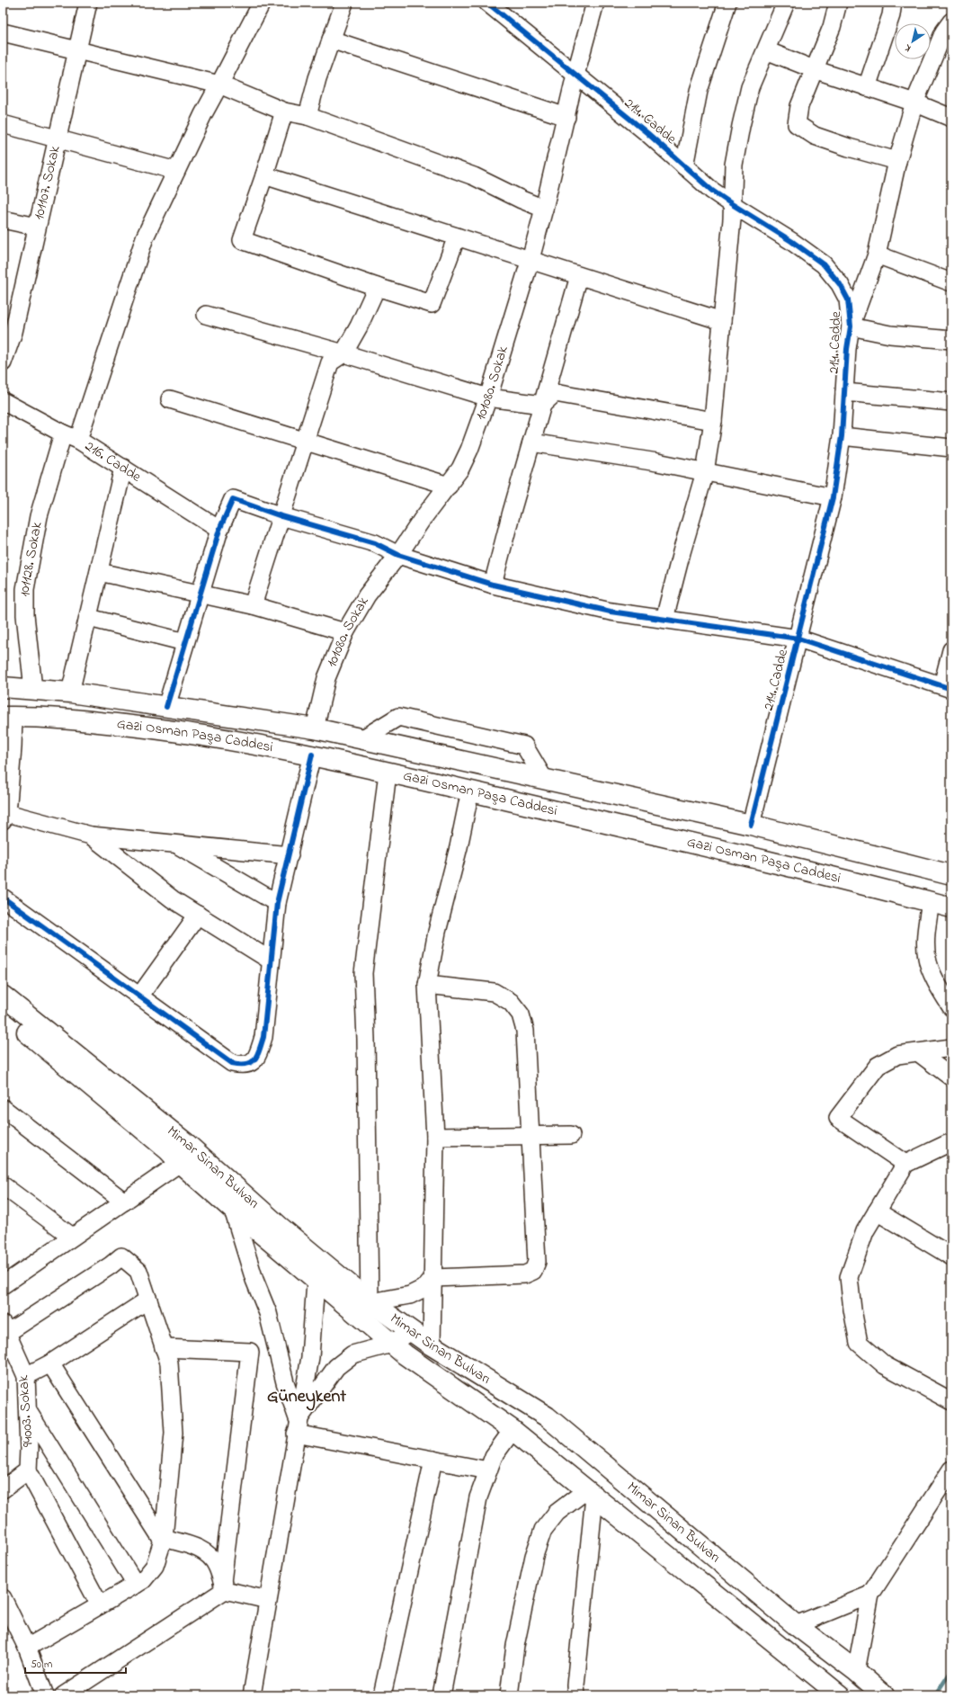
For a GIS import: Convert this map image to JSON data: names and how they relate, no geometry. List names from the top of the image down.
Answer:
{
  "streets": {
    "main road": ["Gazi Osman Paşa Caddesi", "Mimar Sinan Bulvarı"],
    "street": [
      "214. Cadde",
      "101107. Sokak",
      "101080. Sokak",
      "216. Cadde",
      "101128. Sokak",
      "94003. Sokak"
    ]
  },
  "crossings": [
    ["214. Cadde", "101080. Sokak"],
    ["214. Cadde", "Gazi Osman Paşa Caddesi"],
    ["101080. Sokak", "Gazi Osman Paşa Caddesi"],
    ["216. Cadde", "101128. Sokak"],
    ["101128. Sokak", "Gazi Osman Paşa Caddesi"]
  ],
  "districts": ["Güneykent"],
  "scale_bar": "50 m",
  "north": "bottom left"
}
